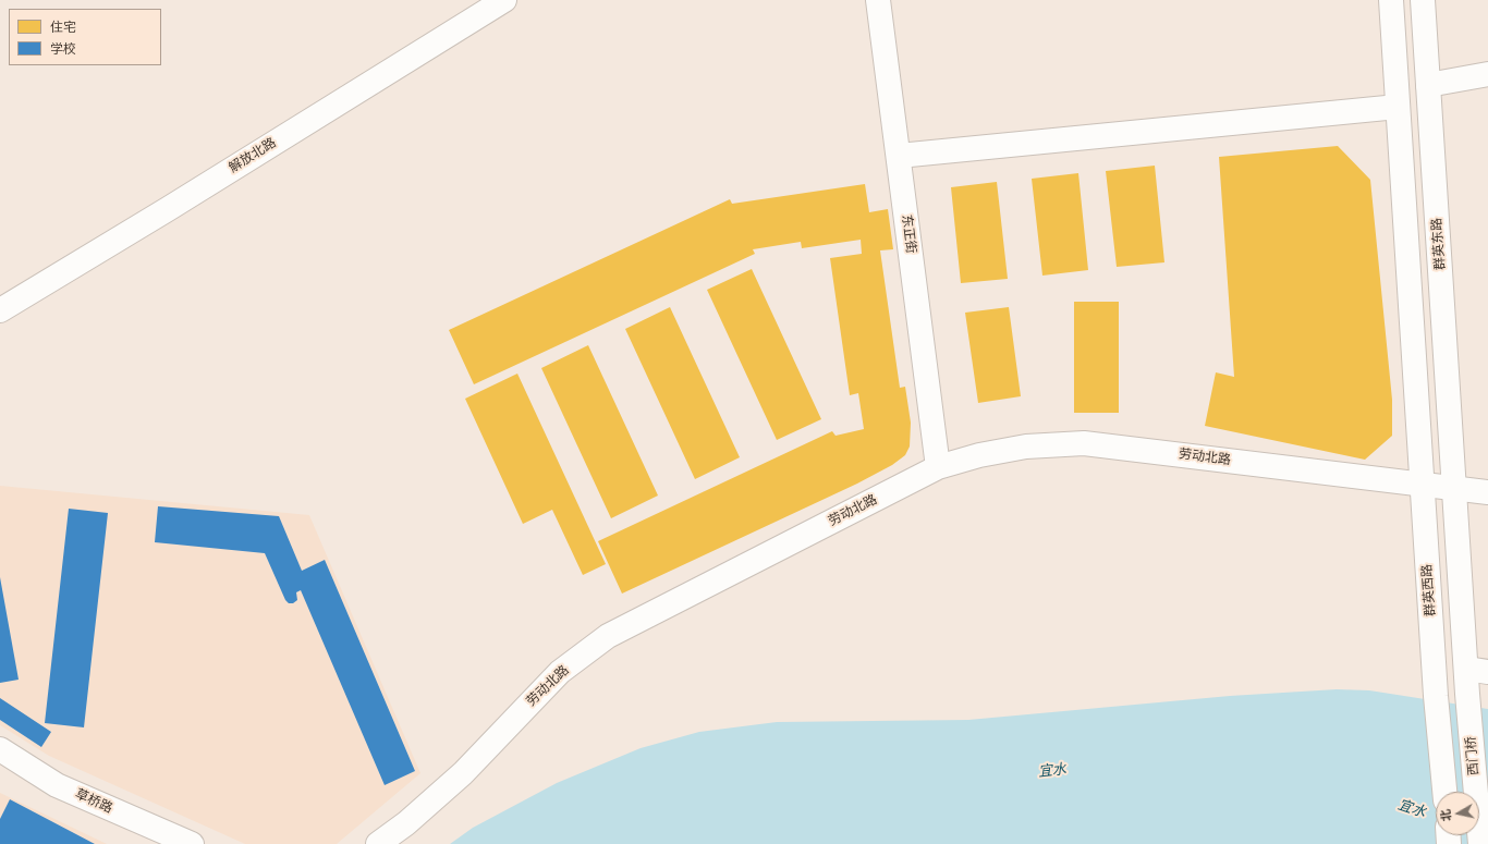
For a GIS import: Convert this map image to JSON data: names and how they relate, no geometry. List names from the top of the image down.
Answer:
{
  "streets": {
    "street": [
      "解放北路",
      "东正街",
      "群英东路",
      "劳动北路",
      "群英西路",
      "西门桥",
      "草桥路"
    ]
  },
  "crossings": [
    ["东正街", "劳动北路"],
    ["群英东路", "劳动北路"],
    ["劳动北路", "群英西路"]
  ],
  "water": ["宜水"],
  "legend": ["住宅", "学校"],
  "north": "left"
}
